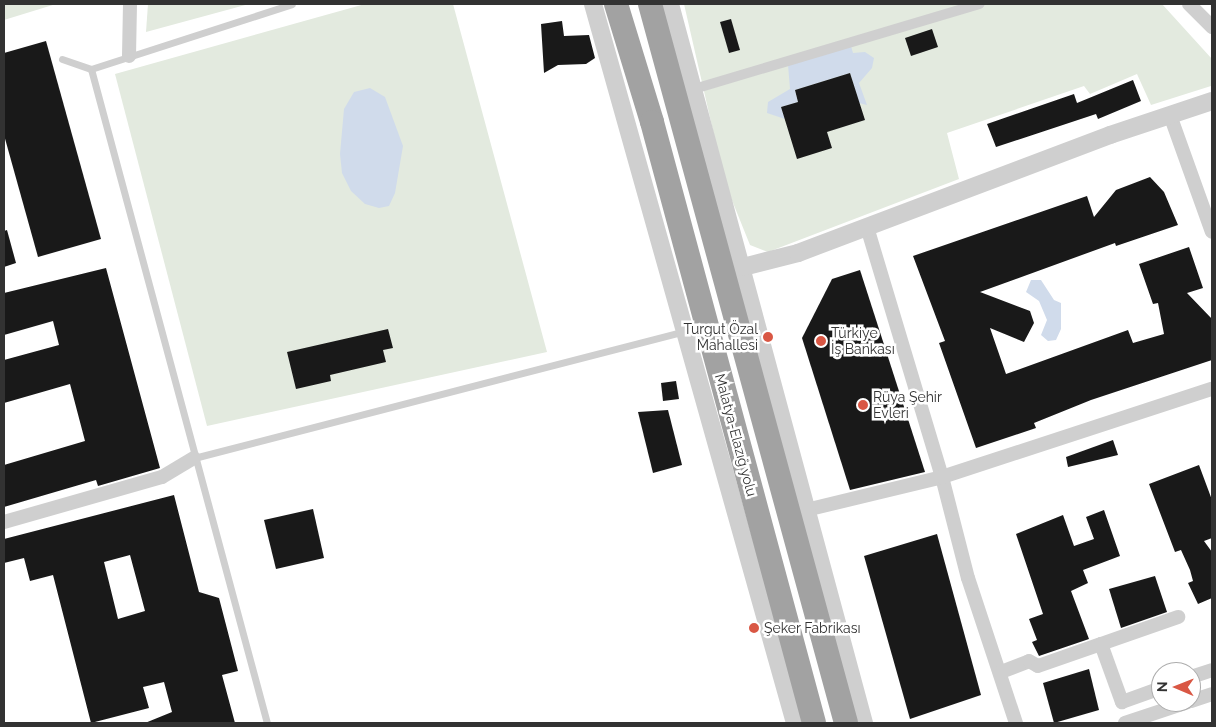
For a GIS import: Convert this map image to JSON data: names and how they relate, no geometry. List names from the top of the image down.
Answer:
{
  "streets": {
    "highway": ["Malatya-Elazığ yolu"]
  },
  "places": [
    "Turgut Özal Mahallesi",
    "Türkiye İş Bankası",
    "Rüya Şehir Evleri",
    "Şeker Fabrikası"
  ],
  "north": "left"
}
